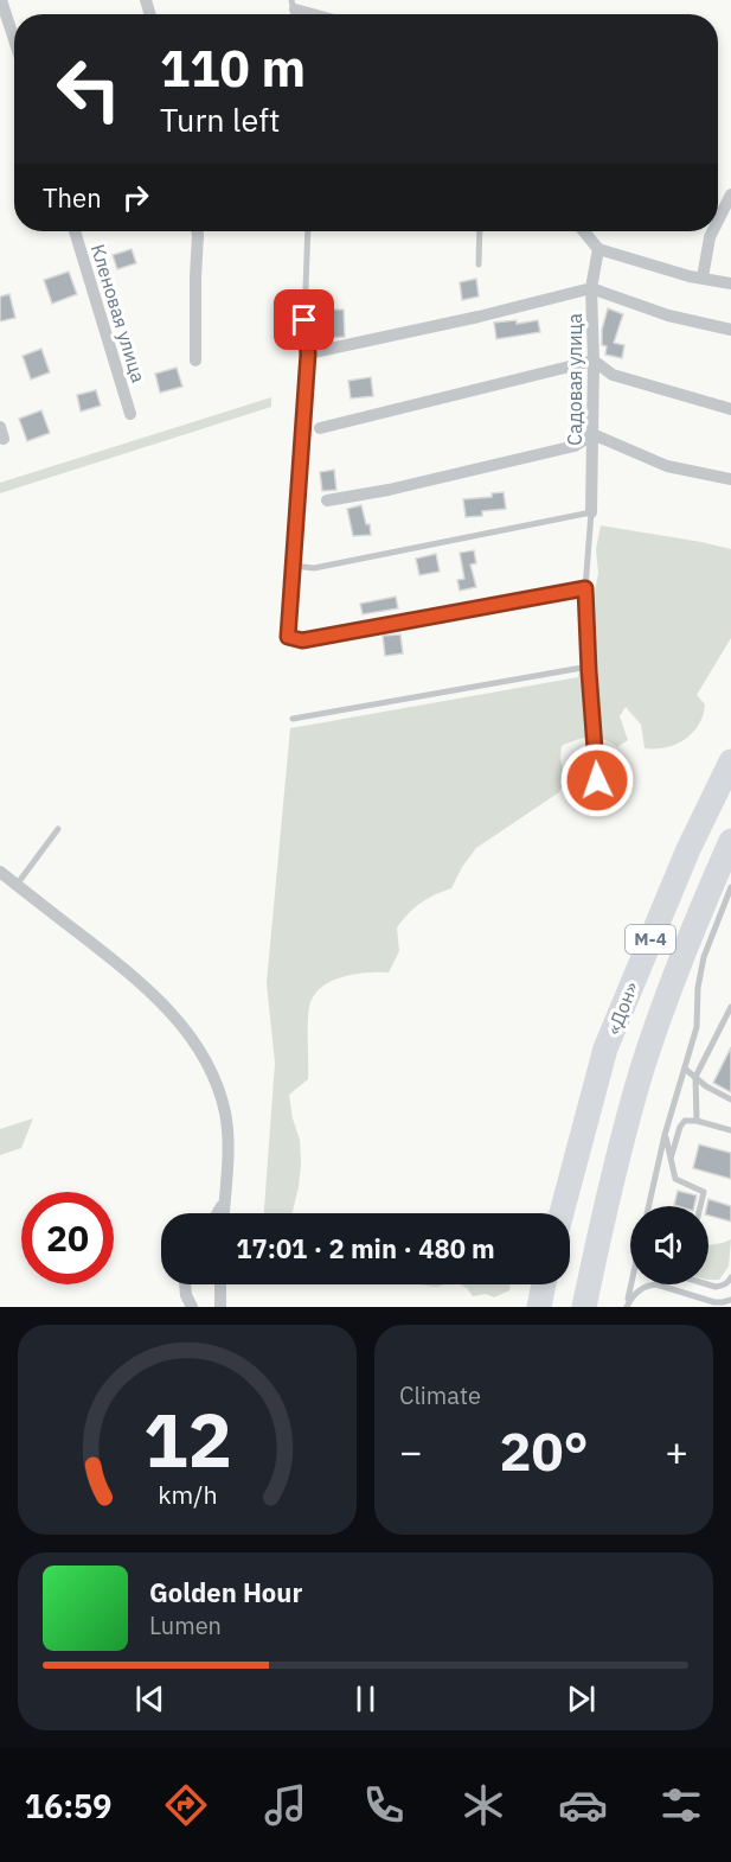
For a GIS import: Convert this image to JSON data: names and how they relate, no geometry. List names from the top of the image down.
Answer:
{
  "streets": {
    "highway": ["М-4", "«Дон»"],
    "street": ["Кленовая улица", "Садовая улица"]
  },
  "page": {
    "turn": ["110 m", "Turn left"],
    "then": "Then",
    "limit": "20",
    "trip": "17:01 · 2 min · 480 m",
    "tile": "Climate",
    "heat": ["−", "20°", "+"],
    "song": ["Golden Hour", "Lumen"],
    "tabs": "16:59",
    "gauge": ["12", "km/h"]
  }
}
